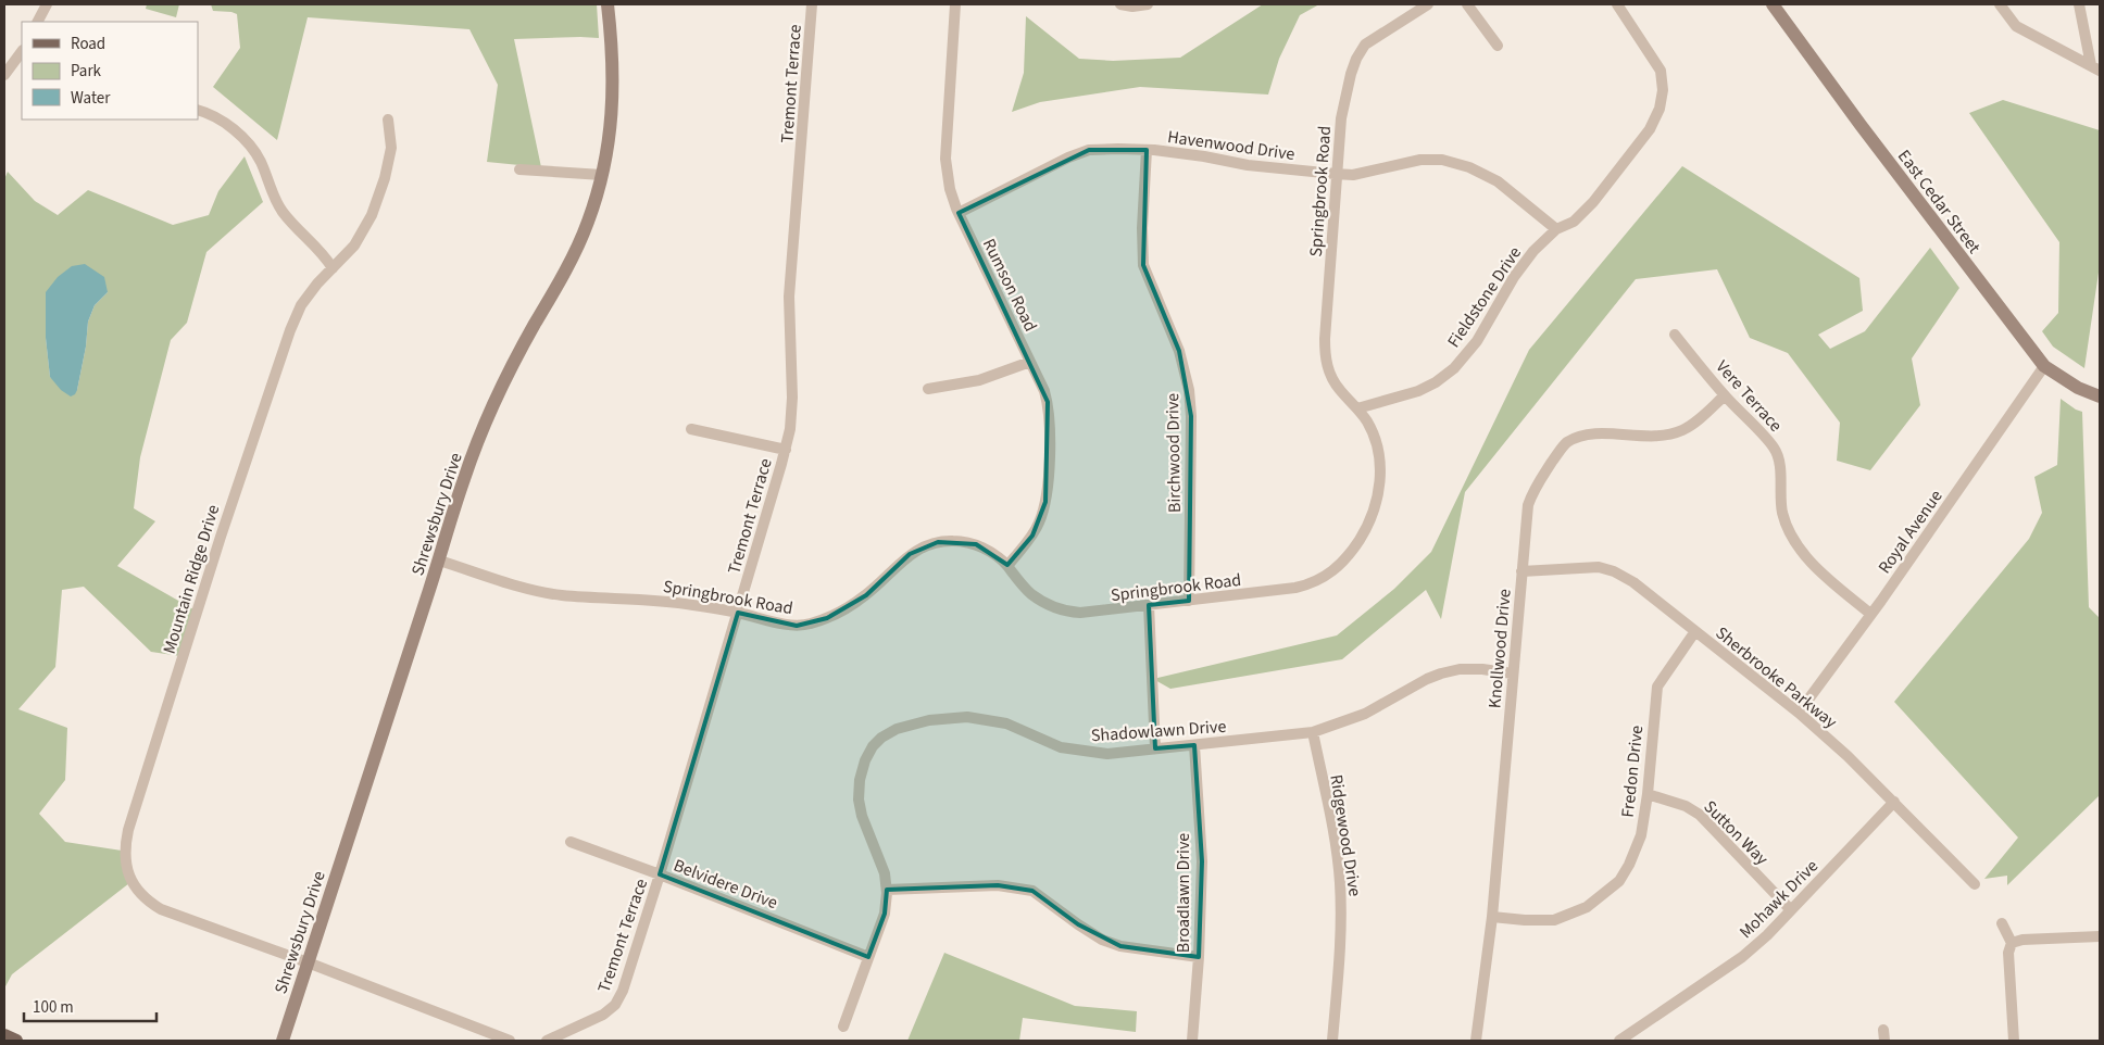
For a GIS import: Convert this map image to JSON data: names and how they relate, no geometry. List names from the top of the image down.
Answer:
{
  "streets": {
    "main road": ["East Cedar Street", "Shrewsbury Drive"],
    "street": [
      "Tremont Terrace",
      "Havenwood Drive",
      "Springbrook Road",
      "Rumson Road",
      "Fieldstone Drive",
      "Vere Terrace",
      "Birchwood Drive",
      "Royal Avenue",
      "Mountain Ridge Drive",
      "Knollwood Drive",
      "Sherbrooke Parkway",
      "Shadowlawn Drive",
      "Fredon Drive",
      "Sutton Way",
      "Ridgewood Drive",
      "Belvidere Drive",
      "Broadlawn Drive",
      "Mohawk Drive"
    ]
  },
  "crossings": [
    ["Tremont Terrace", "Springbrook Road"],
    ["Tremont Terrace", "Belvidere Drive"],
    ["Havenwood Drive", "Springbrook Road"],
    ["Havenwood Drive", "Rumson Road"],
    ["Havenwood Drive", "Fieldstone Drive"],
    ["Havenwood Drive", "Birchwood Drive"],
    ["Springbrook Road", "Rumson Road"],
    ["Springbrook Road", "Fieldstone Drive"],
    ["Springbrook Road", "Birchwood Drive"],
    ["Springbrook Road", "Shrewsbury Drive"],
    ["East Cedar Street", "Royal Avenue"],
    ["Vere Terrace", "Royal Avenue"],
    ["Vere Terrace", "Knollwood Drive"],
    ["Shrewsbury Drive", "Mountain Ridge Drive"],
    ["Royal Avenue", "Sherbrooke Parkway"],
    ["Knollwood Drive", "Sherbrooke Parkway"],
    ["Knollwood Drive", "Shadowlawn Drive"],
    ["Knollwood Drive", "Fredon Drive"],
    ["Sherbrooke Parkway", "Fredon Drive"],
    ["Sherbrooke Parkway", "Mohawk Drive"],
    ["Shadowlawn Drive", "Ridgewood Drive"],
    ["Shadowlawn Drive", "Belvidere Drive"],
    ["Shadowlawn Drive", "Broadlawn Drive"],
    ["Fredon Drive", "Sutton Way"],
    ["Sutton Way", "Mohawk Drive"]
  ],
  "legend": ["Road", "Park", "Water"],
  "scale_bar": "100 m"
}
